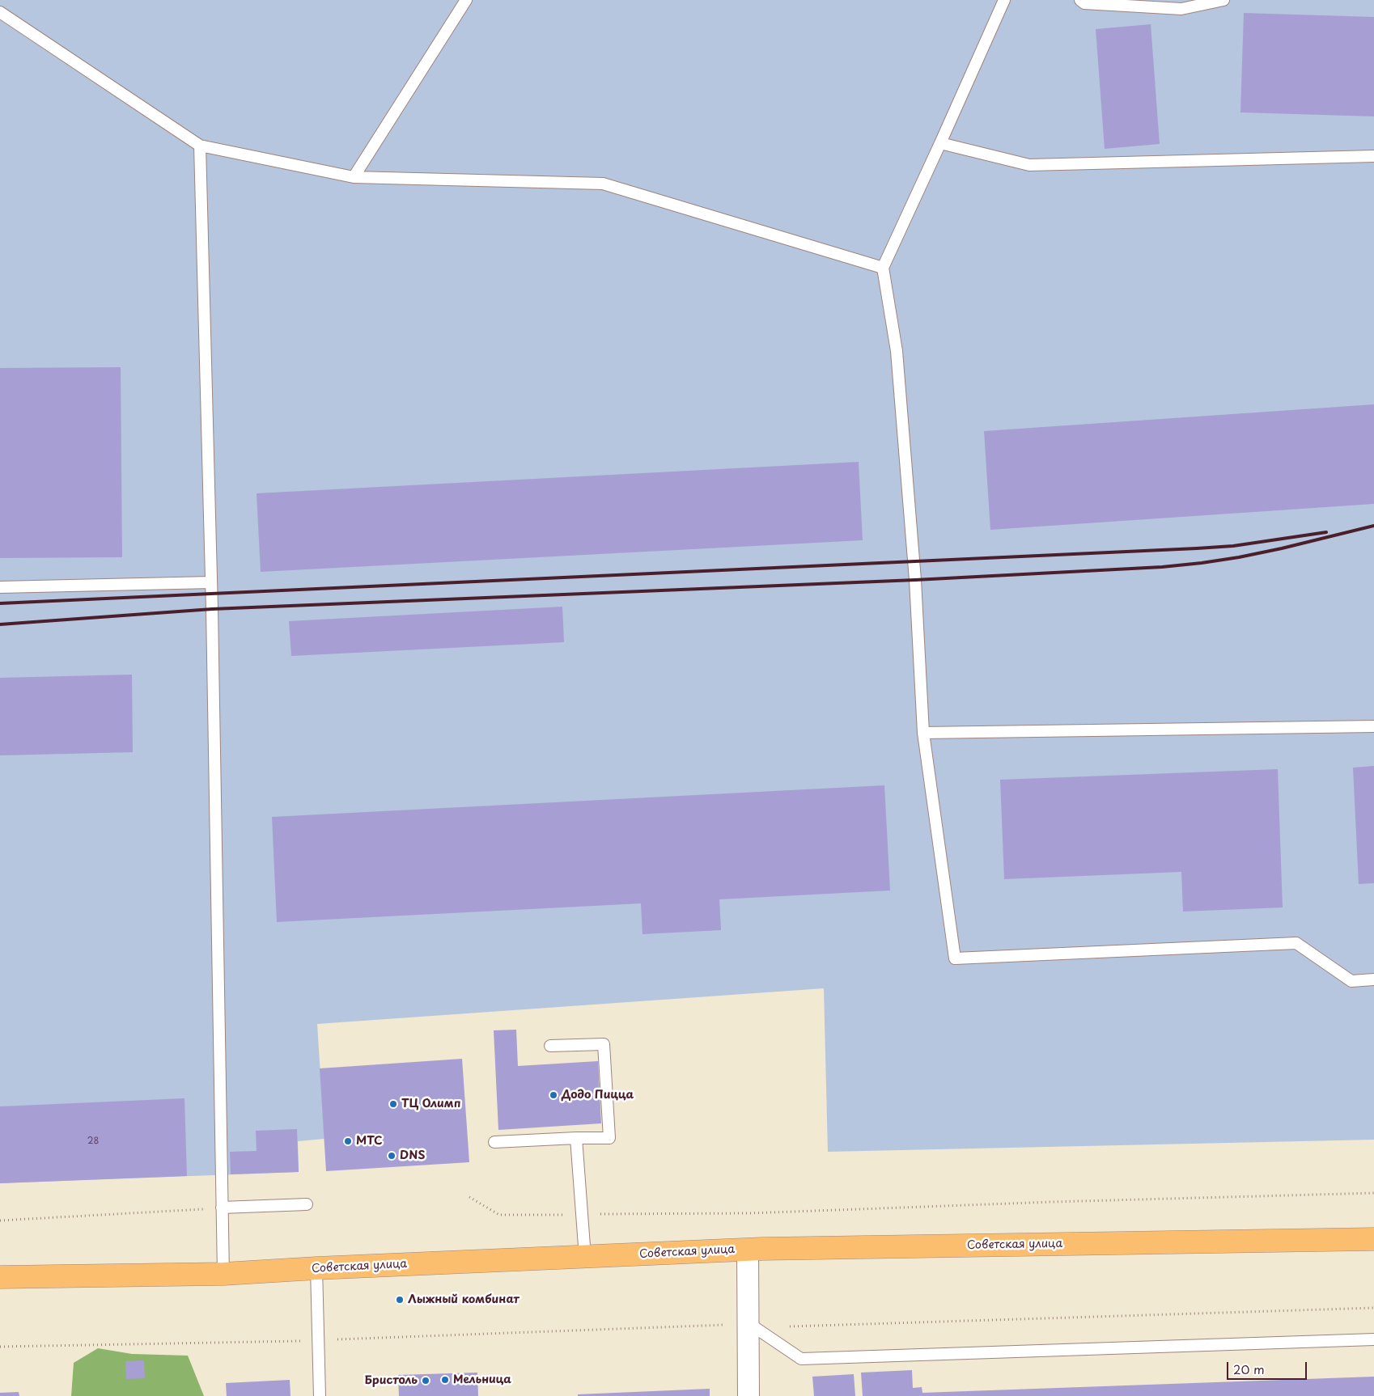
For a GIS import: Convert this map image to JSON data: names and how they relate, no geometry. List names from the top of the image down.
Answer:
{
  "streets": {
    "main road": ["Советская улица"]
  },
  "places": [
    "Додо Пицца",
    "ТЦ Олимп",
    "МТС",
    "DNS",
    "Лыжный комбинат",
    "Мельница",
    "Бристоль"
  ],
  "house_numbers": ["28"],
  "scale_bar": "20 m"
}
